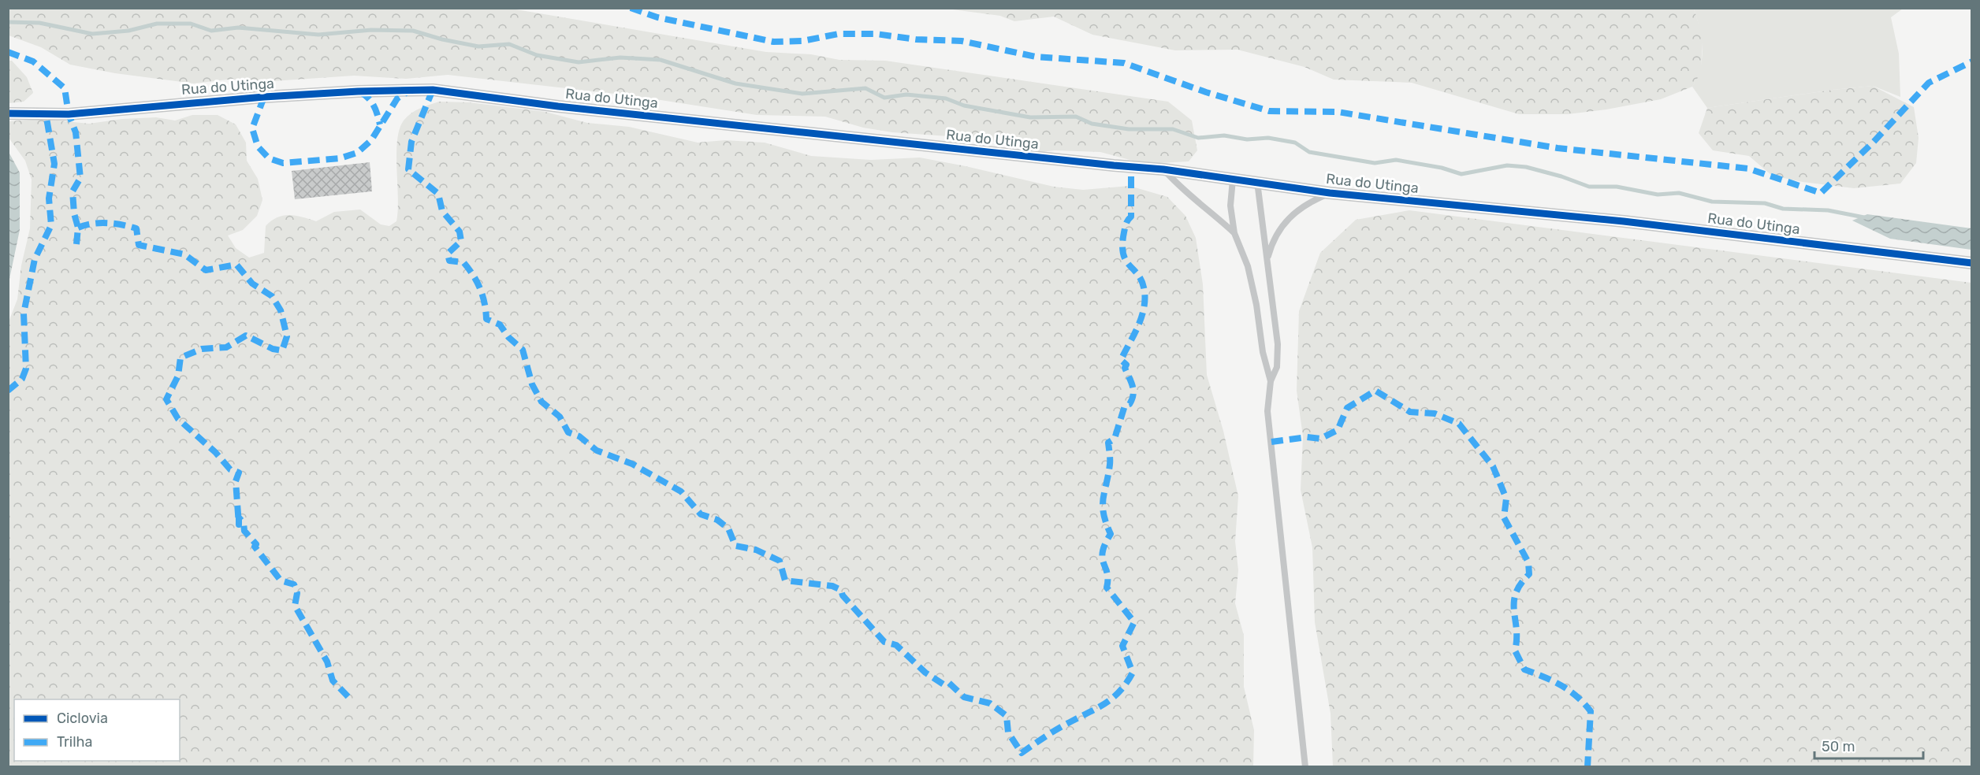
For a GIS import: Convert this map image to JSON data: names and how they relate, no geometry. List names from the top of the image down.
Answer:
{
  "streets": {
    "street": ["Rua do Utinga"]
  },
  "legend": ["Ciclovia", "Trilha"],
  "scale_bar": "50 m"
}
